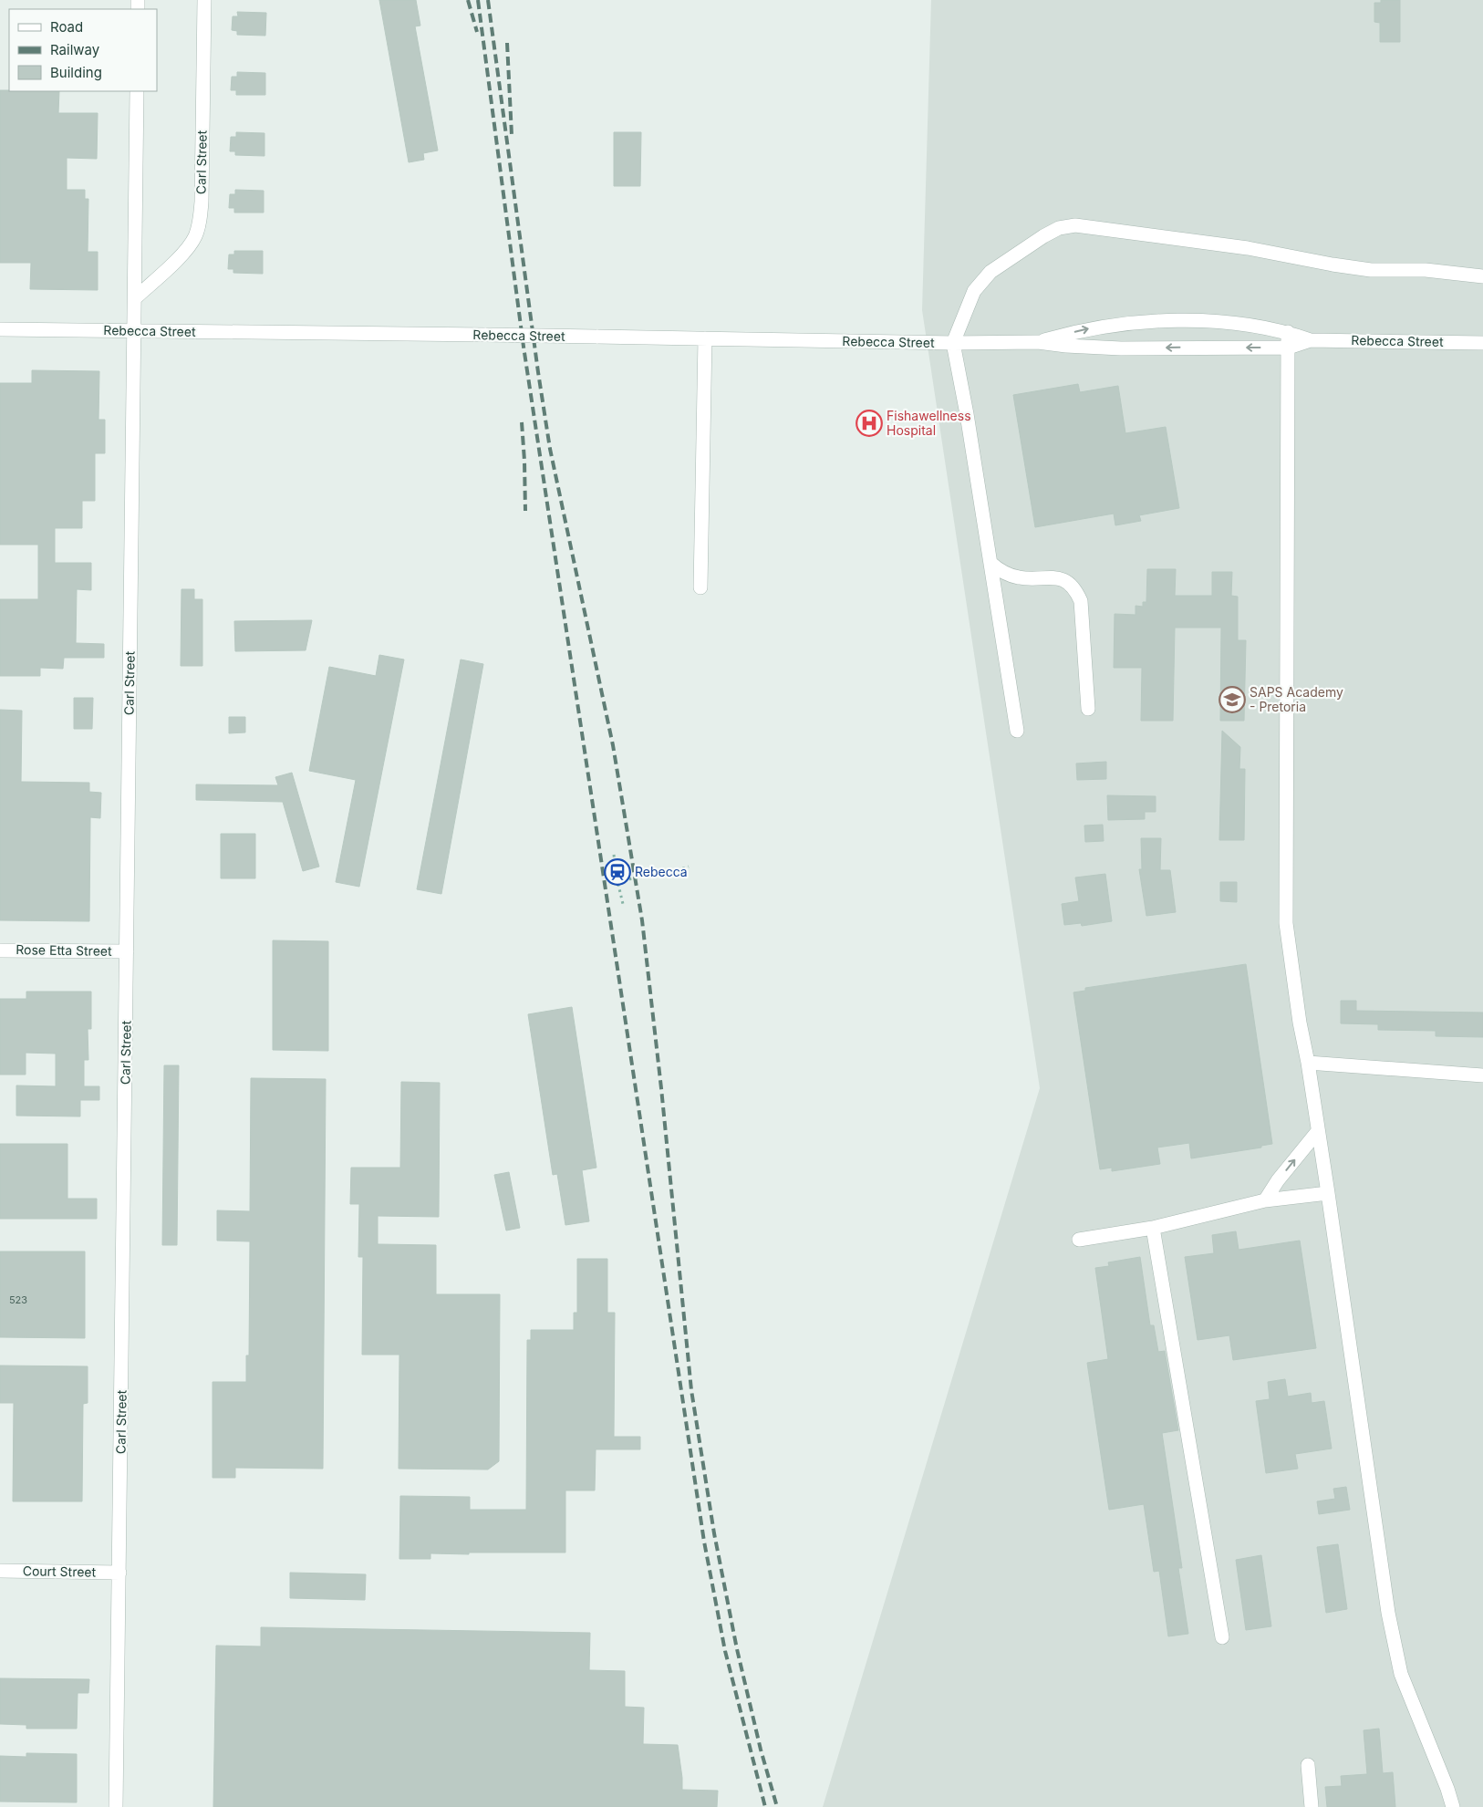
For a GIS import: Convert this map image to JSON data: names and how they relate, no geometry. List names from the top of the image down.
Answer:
{
  "streets": {
    "street": [
      "Carl Street",
      "Rebecca Street",
      "Rose Etta Street",
      "Court Street"
    ]
  },
  "crossings": [
    ["Carl Street", "Rebecca Street"],
    ["Carl Street", "Rose Etta Street"],
    ["Carl Street", "Court Street"]
  ],
  "places": {
    "hospital": ["Fishawellness Hospital"],
    "school or university": ["SAPS Academy - Pretoria"],
    "station": ["Rebecca"]
  },
  "house_numbers": ["523"],
  "legend": ["Road", "Railway", "Building"]
}
